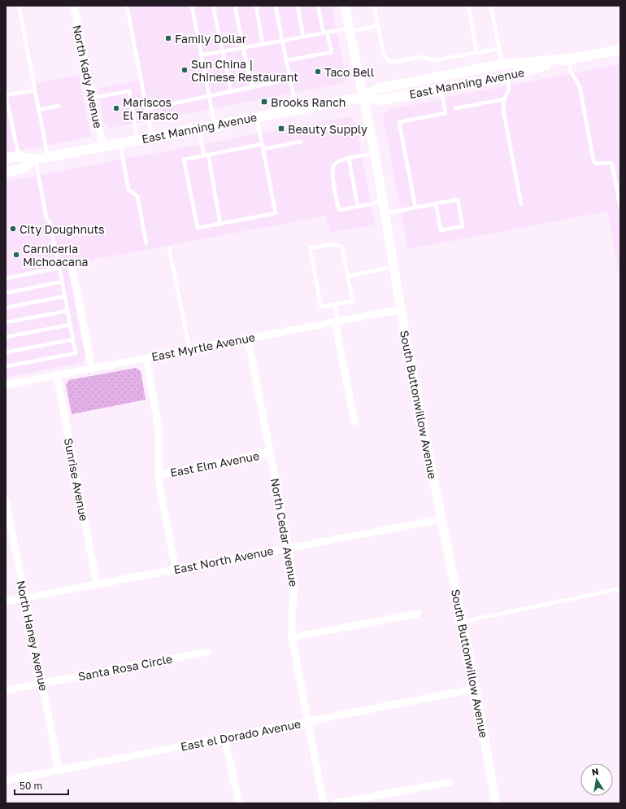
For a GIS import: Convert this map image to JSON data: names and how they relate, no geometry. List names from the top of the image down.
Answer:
{
  "streets": {
    "main road": ["East Manning Avenue"],
    "street": [
      "North Kady Avenue",
      "East Myrtle Avenue",
      "South Buttonwillow Avenue",
      "East Elm Avenue",
      "Sunrise Avenue",
      "North Cedar Avenue",
      "East North Avenue",
      "North Haney Avenue",
      "Santa Rosa Circle",
      "East el Dorado Avenue"
    ]
  },
  "crossings": [
    ["North Kady Avenue", "East Manning Avenue"],
    ["East Manning Avenue", "South Buttonwillow Avenue"],
    ["East Myrtle Avenue", "South Buttonwillow Avenue"],
    ["East Myrtle Avenue", "Sunrise Avenue"],
    ["East Myrtle Avenue", "North Cedar Avenue"],
    ["South Buttonwillow Avenue", "East North Avenue"],
    ["South Buttonwillow Avenue", "East el Dorado Avenue"],
    ["East Elm Avenue", "North Cedar Avenue"],
    ["Sunrise Avenue", "East North Avenue"],
    ["North Cedar Avenue", "East North Avenue"],
    ["North Cedar Avenue", "East el Dorado Avenue"],
    ["East North Avenue", "North Haney Avenue"],
    ["North Haney Avenue", "Santa Rosa Circle"],
    ["North Haney Avenue", "East el Dorado Avenue"]
  ],
  "places": {
    "other": [
      "Family Dollar",
      "Sun China | Chinese Restaurant",
      "Taco Bell",
      "Mariscos El Tarasco",
      "City Doughnuts",
      "Carniceria Michoacana"
    ],
    "transit": ["Brooks Ranch", "Beauty Supply"]
  },
  "scale_bar": "50 m",
  "north": "top"
}
